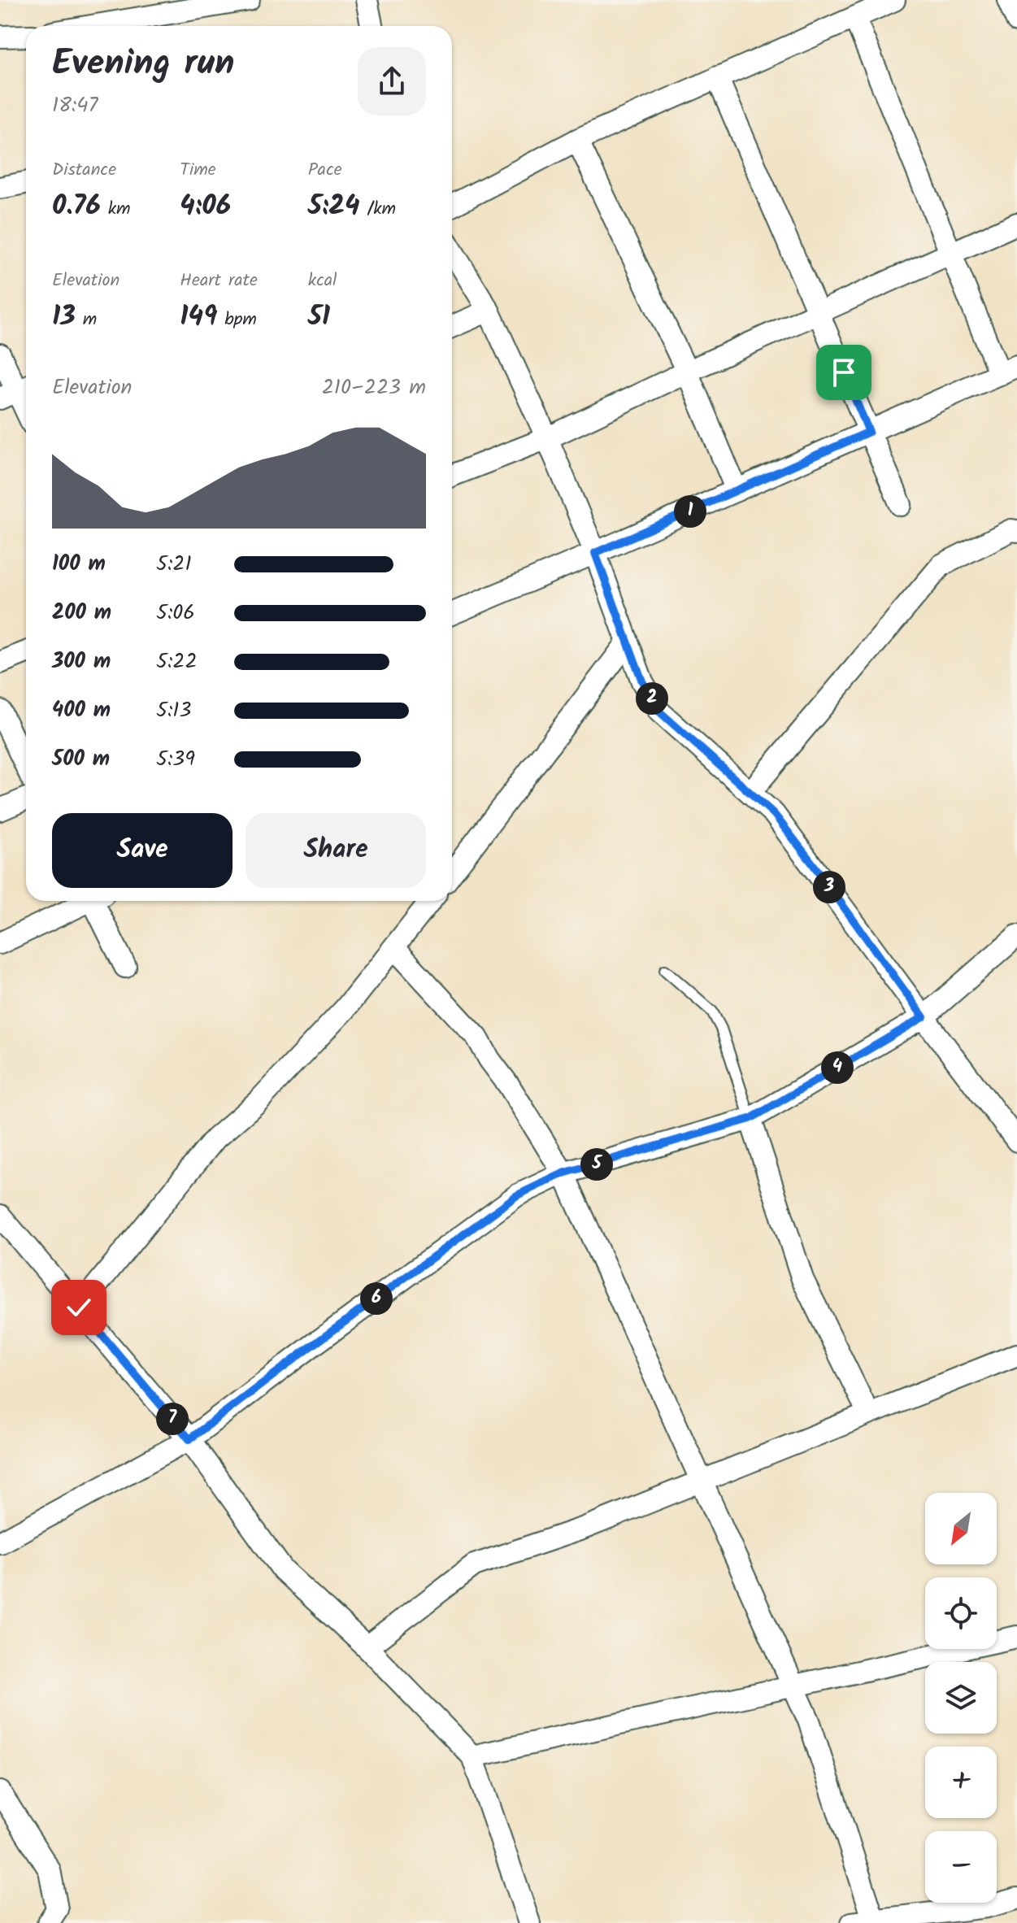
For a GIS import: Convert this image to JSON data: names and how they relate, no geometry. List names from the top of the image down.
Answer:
{
  "north": "bottom left",
  "page": {
    "heading": ["Evening run", "18:47"],
    "stats": [
      ["Distance", "0.76 km"],
      ["Time", "4:06"],
      ["Pace", "5:24 /km"],
      ["Elevation", "13 m"],
      ["Heart rate", "149 bpm"],
      ["kcal", "51"]
    ],
    "chart": ["Elevation", "210–223 m"],
    "pins": [
      "1",
      "2",
      "3",
      "4",
      "5",
      "6",
      "7"
    ],
    "list": [
      {
        "name": "100 m",
        "note": "5:21"
      },
      {
        "name": "200 m",
        "note": "5:06"
      },
      {
        "name": "300 m",
        "note": "5:22"
      },
      {
        "name": "400 m",
        "note": "5:13"
      },
      {
        "name": "500 m",
        "note": "5:39"
      }
    ],
    "buttons": ["Save", "Share"],
    "map_buttons": ["+", "−"]
  }
}
